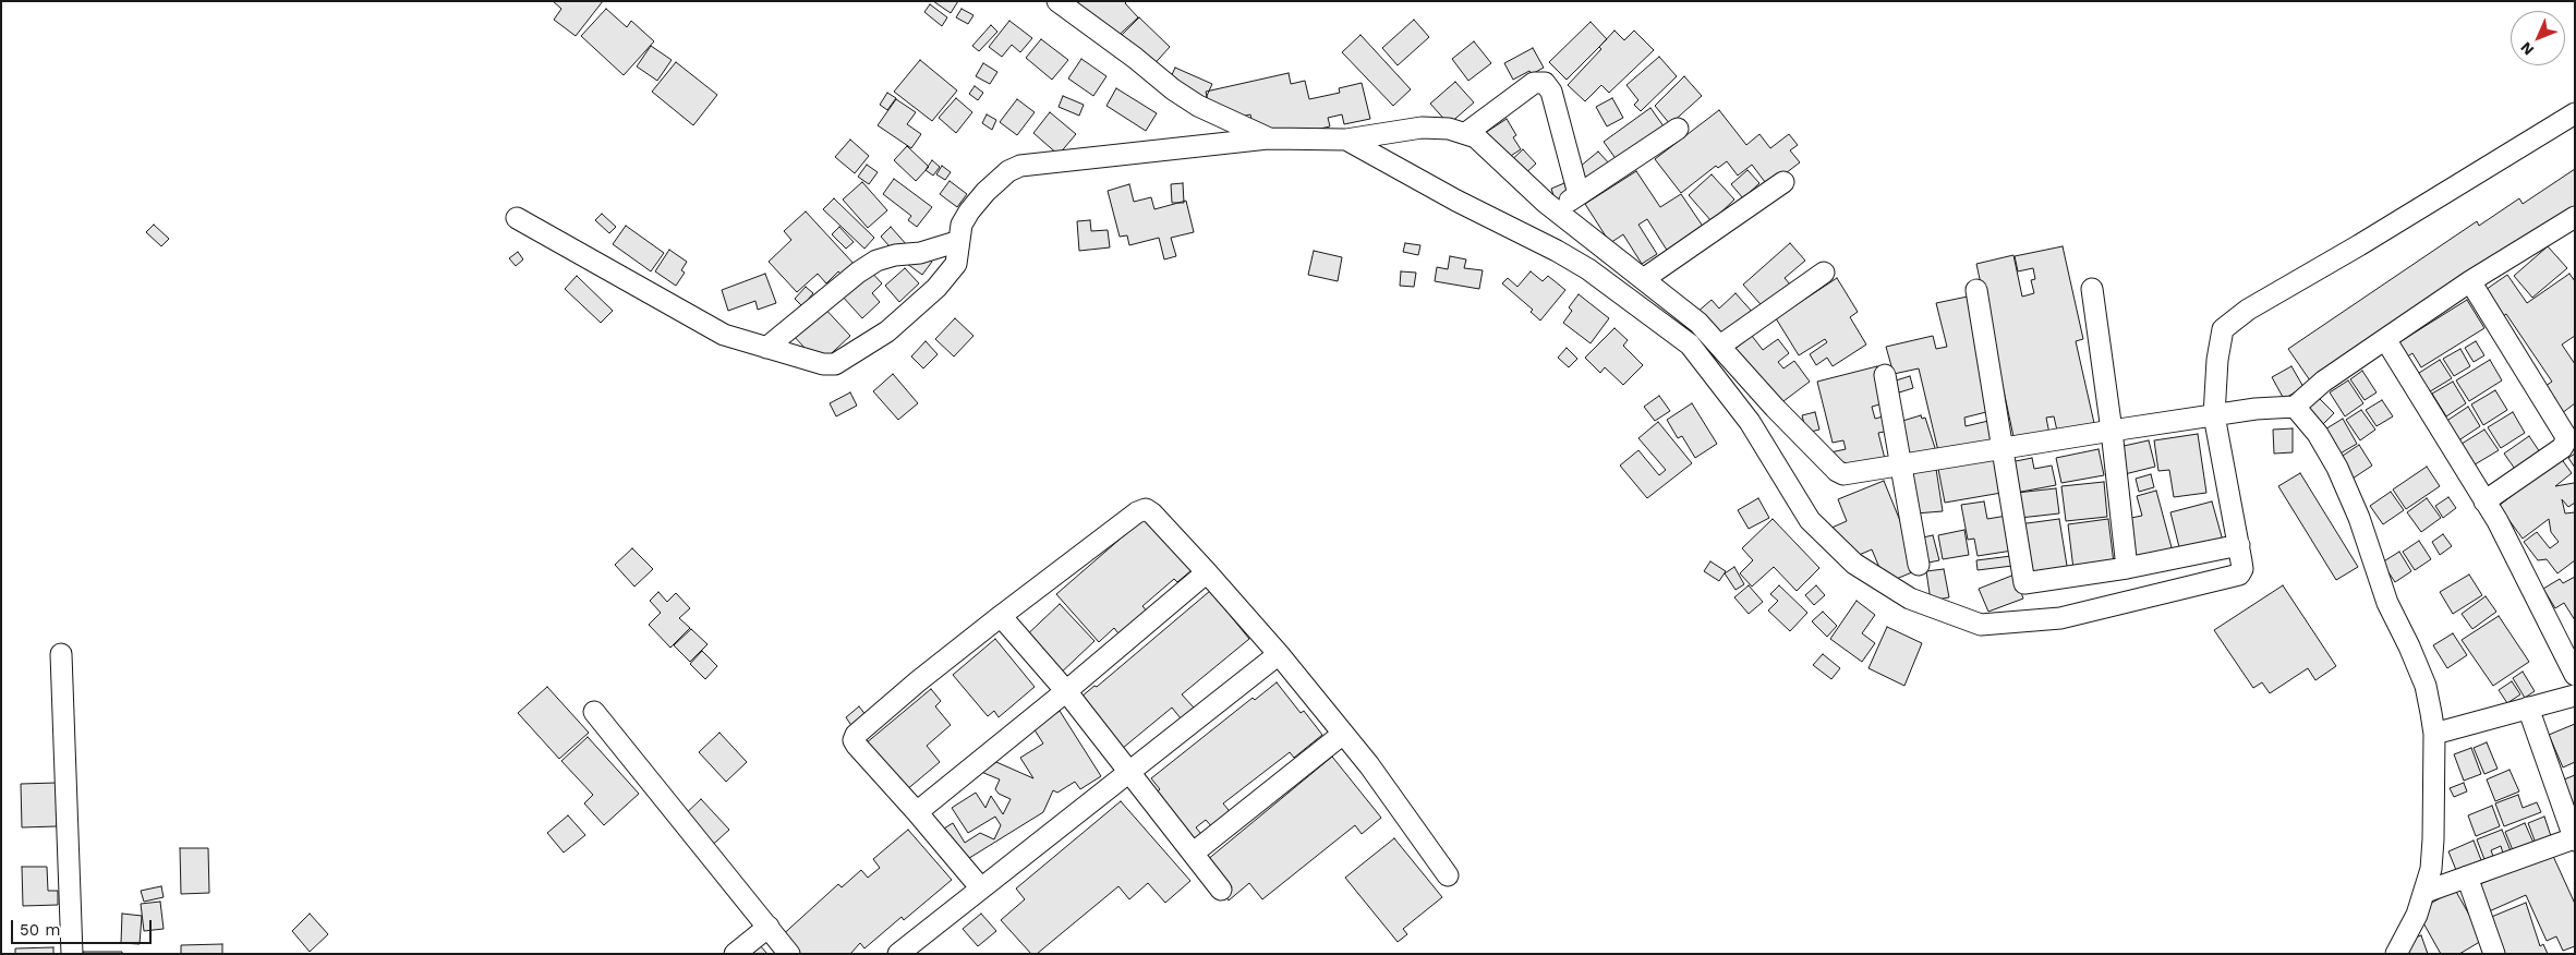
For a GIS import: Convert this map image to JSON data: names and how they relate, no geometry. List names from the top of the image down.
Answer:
{
  "scale_bar": "50 m",
  "north": "bottom left"
}
